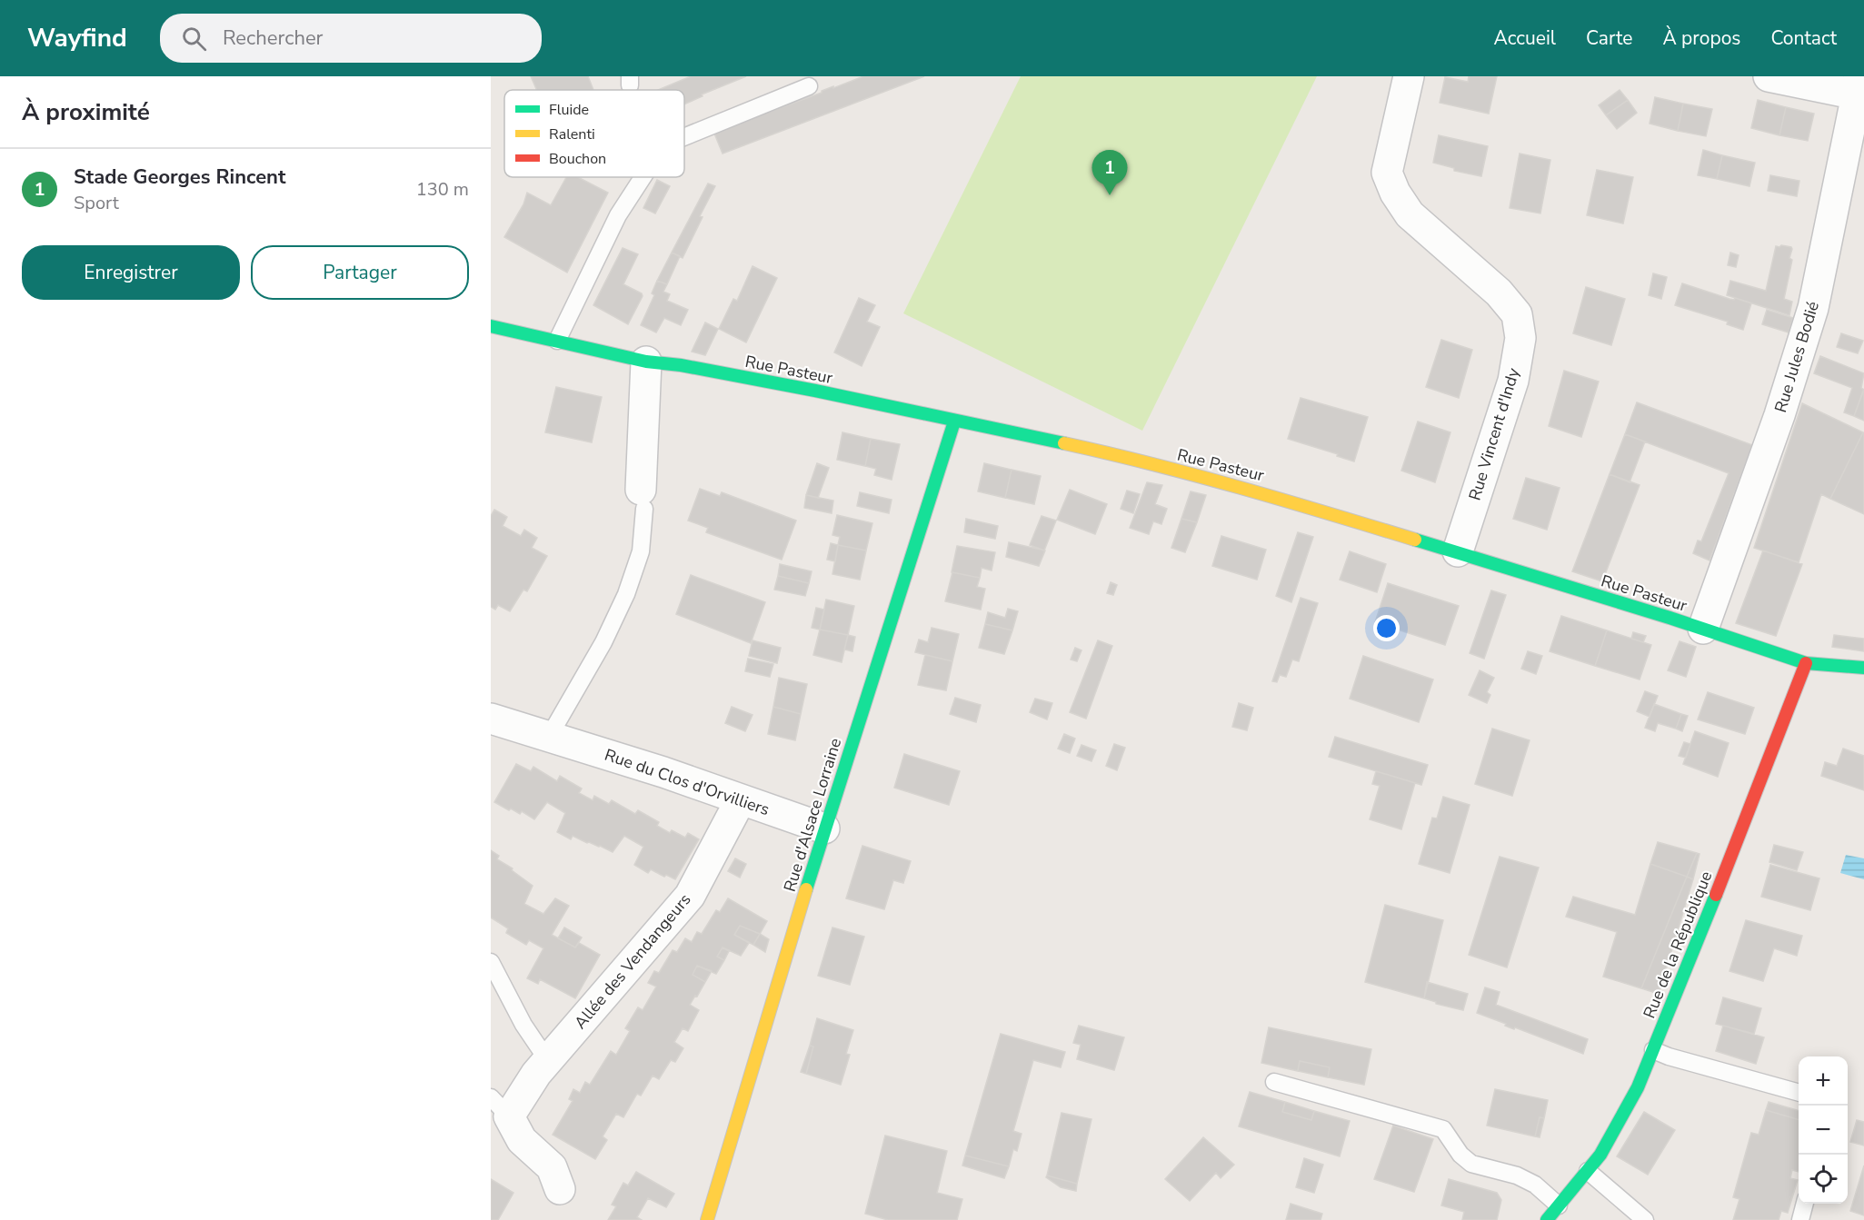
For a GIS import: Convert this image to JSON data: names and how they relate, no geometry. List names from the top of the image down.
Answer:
{
  "streets": {
    "street": [
      "Rue Jules Bodié",
      "Rue Pasteur",
      "Rue Vincent d'Indy",
      "Rue du Clos d'Orvilliers",
      "Rue d'Alsace Lorraine",
      "Rue de la République",
      "Allée des Vendangeurs"
    ]
  },
  "crossings": [
    ["Rue Jules Bodié", "Rue Pasteur"],
    ["Rue Pasteur", "Rue Vincent d'Indy"],
    ["Rue Pasteur", "Rue d'Alsace Lorraine"],
    ["Rue Pasteur", "Rue de la République"],
    ["Rue du Clos d'Orvilliers", "Rue d'Alsace Lorraine"],
    ["Rue du Clos d'Orvilliers", "Allée des Vendangeurs"]
  ],
  "legend": ["Fluide", "Ralenti", "Bouchon"],
  "page": {
    "header": "Wayfind",
    "search": "Rechercher",
    "nav": [
      "Accueil",
      "Carte",
      "À propos",
      "Contact"
    ],
    "heading": "À proximité",
    "list": [
      {
        "mark": "1",
        "name": "Stade Georges Rincent",
        "note": "Sport",
        "value": "130 m"
      }
    ],
    "pins": "1",
    "buttons": ["Enregistrer", "Partager"],
    "map_buttons": ["+", "−"]
  }
}
